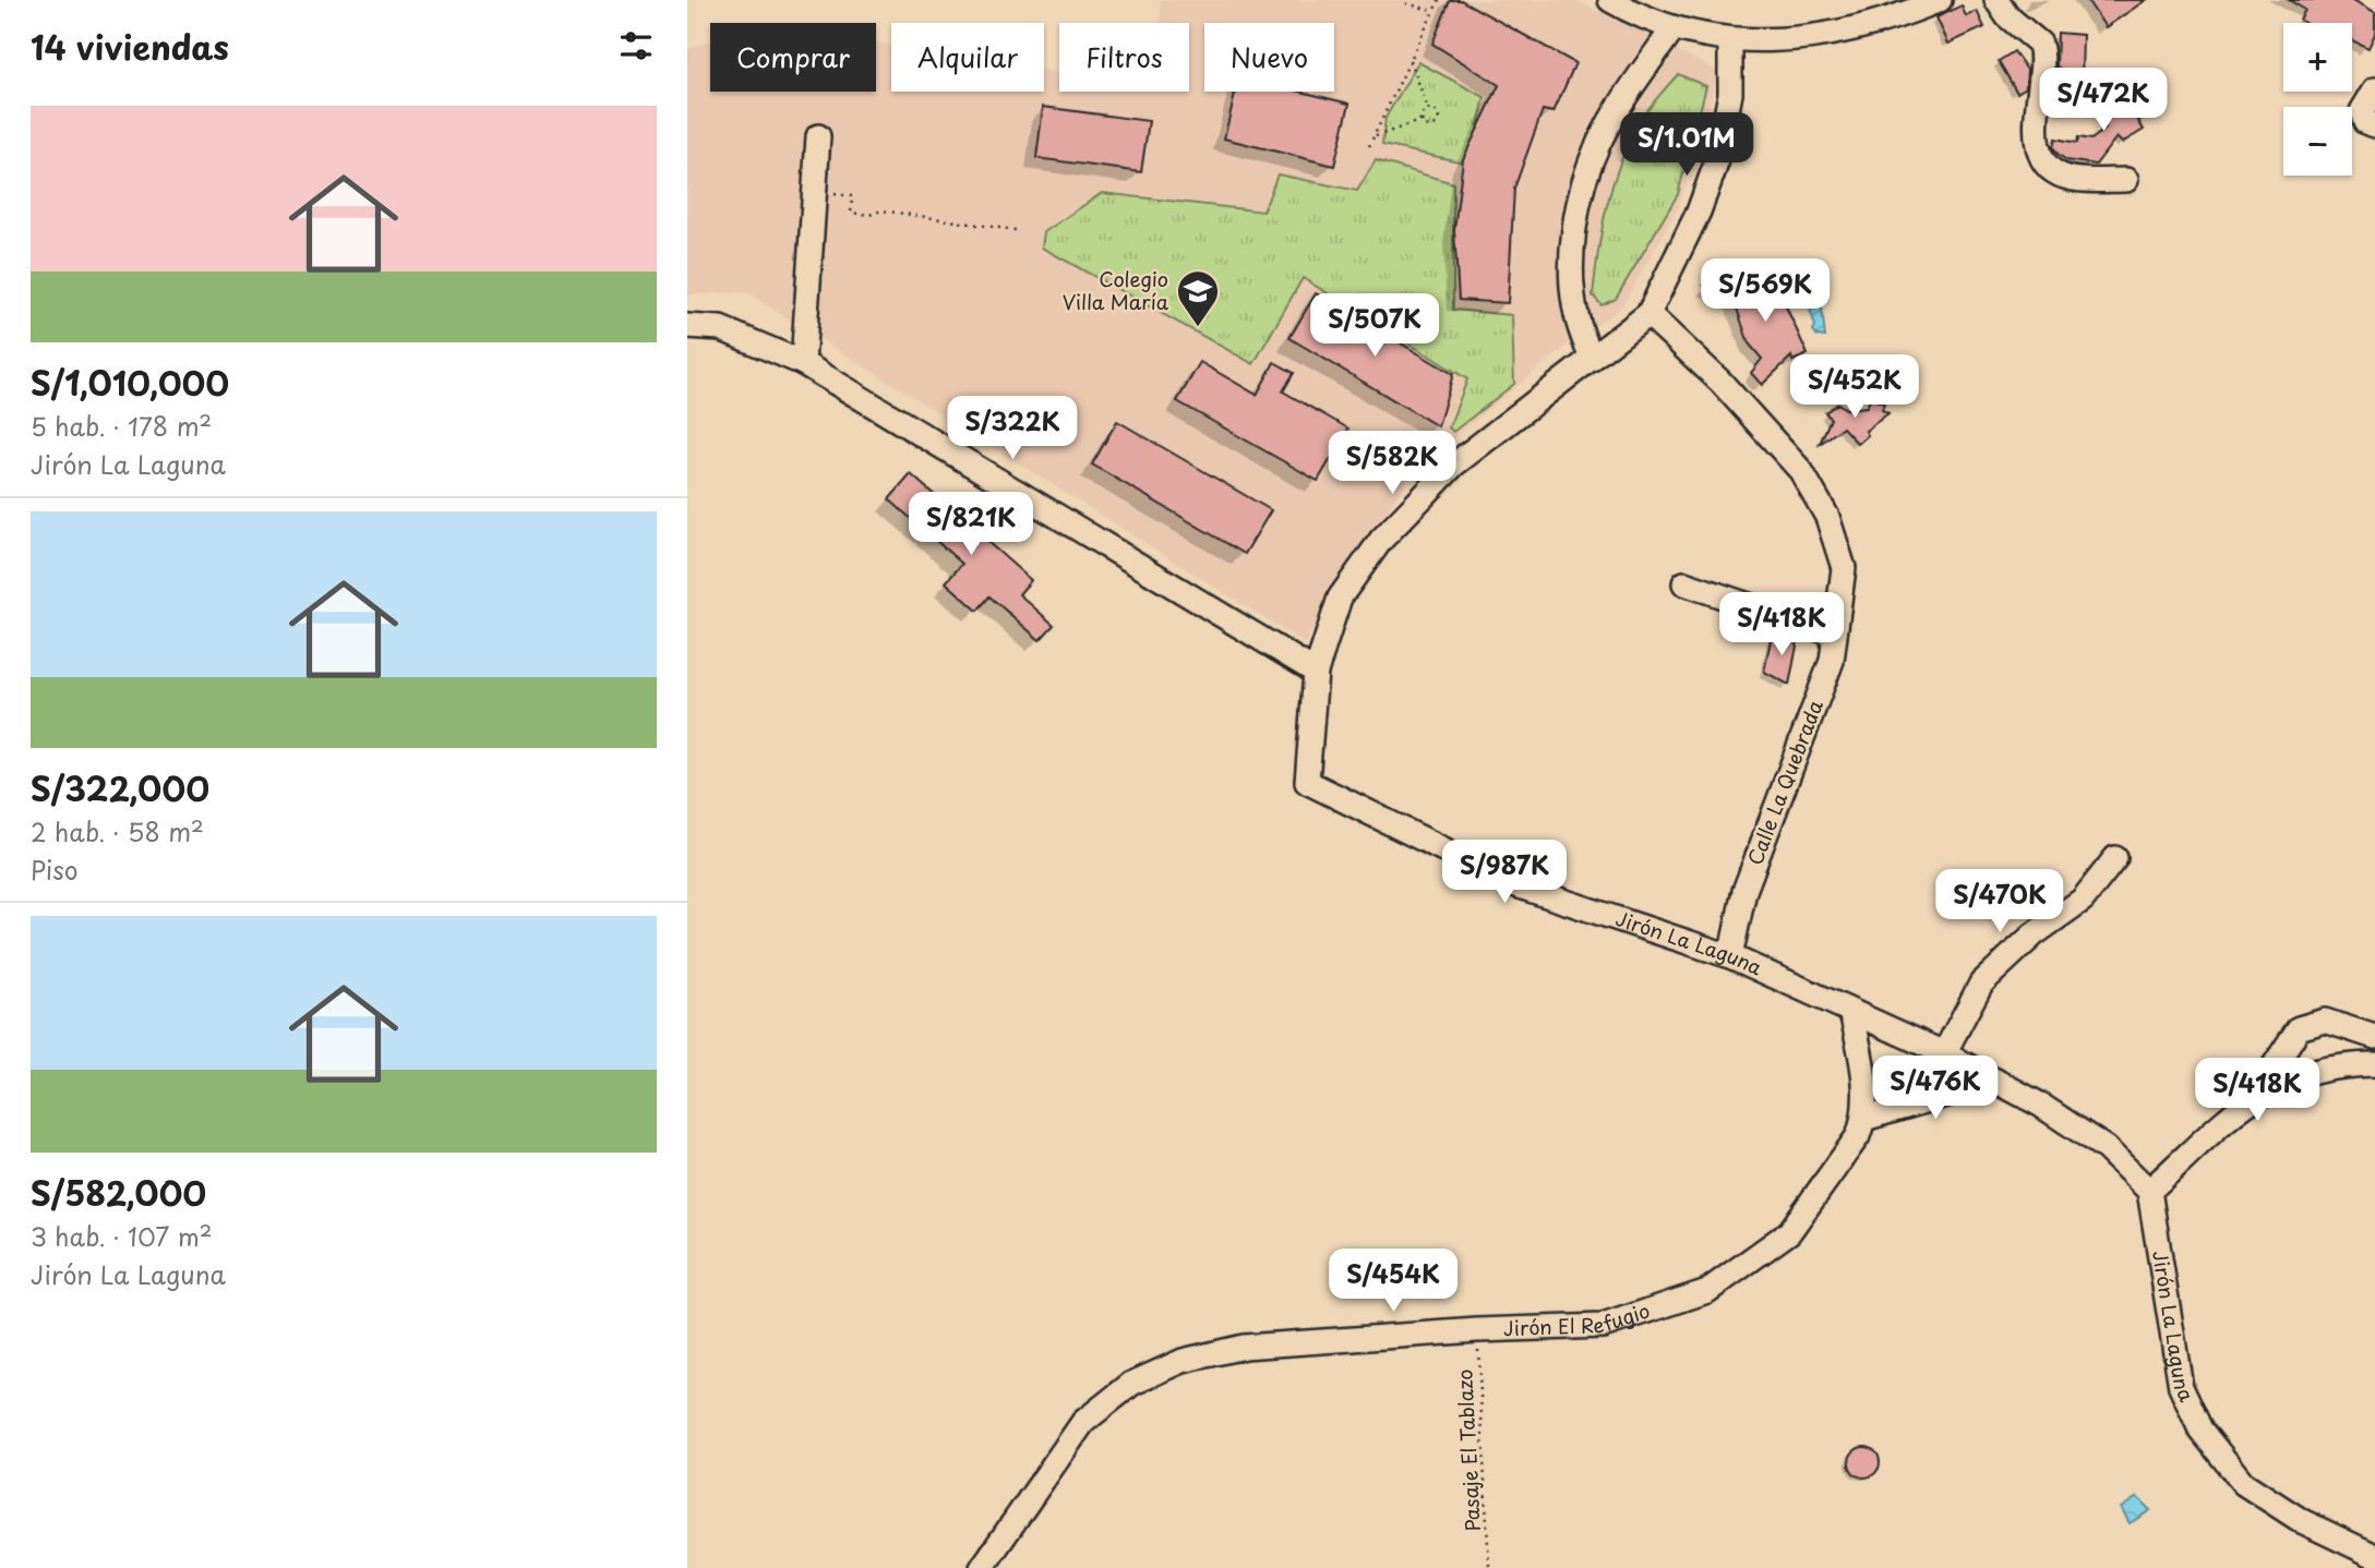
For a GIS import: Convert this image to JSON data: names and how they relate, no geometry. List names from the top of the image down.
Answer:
{
  "streets": {
    "street": ["Calle La Quebrada", "Jirón La Laguna", "Jirón El Refugio"],
    "path": ["Pasaje El Tablazo"]
  },
  "crossings": [
    ["Calle La Quebrada", "Jirón La Laguna"],
    ["Jirón El Refugio", "Pasaje El Tablazo"]
  ],
  "places": {
    "school or university": ["Colegio Villa María"]
  },
  "page": {
    "heading": "14 viviendas",
    "map_buttons": ["+", "−"],
    "chip": [
      "Comprar",
      "Alquilar",
      "Filtros",
      "Nuevo"
    ],
    "price": [
      "S/472K",
      "S/1.01M",
      "S/569K",
      "S/507K",
      "S/452K",
      "S/322K",
      "S/582K",
      "S/821K",
      "S/418K",
      "S/987K",
      "S/470K",
      "S/476K",
      "S/418K",
      "S/454K"
    ],
    "list": [
      {
        "name": "S/1,010,000",
        "note": "5 hab. · 178 m² · Jirón La Laguna"
      },
      {
        "name": "S/322,000",
        "note": "2 hab. · 58 m² · Piso"
      },
      {
        "name": "S/582,000",
        "note": "3 hab. · 107 m² · Jirón La Laguna"
      }
    ]
  }
}
